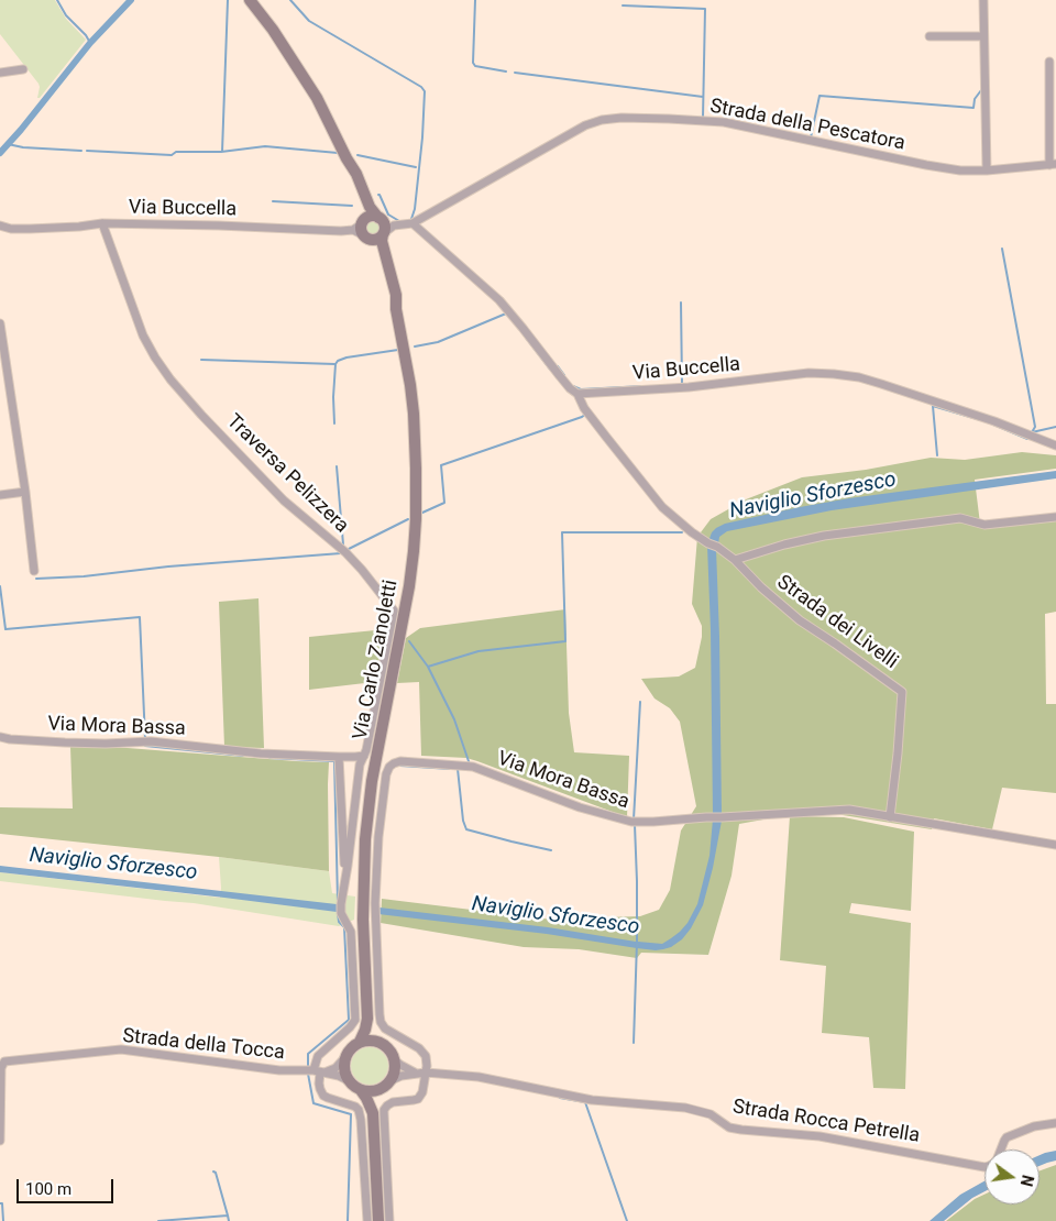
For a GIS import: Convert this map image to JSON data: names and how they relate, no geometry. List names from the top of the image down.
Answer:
{
  "streets": {
    "main road": ["Via Carlo Zanoletti"],
    "street": [
      "Strada della Pescatora",
      "Via Buccella",
      "Traversa Pelizzera",
      "Strada dei Livelli",
      "Via Mora Bassa",
      "Strada della Tocca",
      "Strada Rocca Petrella"
    ]
  },
  "crossings": [
    ["Via Buccella", "Traversa Pelizzera"],
    ["Via Buccella", "Strada dei Livelli"],
    ["Via Buccella", "Via Carlo Zanoletti"],
    ["Traversa Pelizzera", "Via Mora Bassa"],
    ["Strada dei Livelli", "Via Mora Bassa"],
    ["Via Mora Bassa", "Strada Rocca Petrella"]
  ],
  "water": ["Naviglio Sforzesco"],
  "scale_bar": "100 m",
  "north": "right"
}
